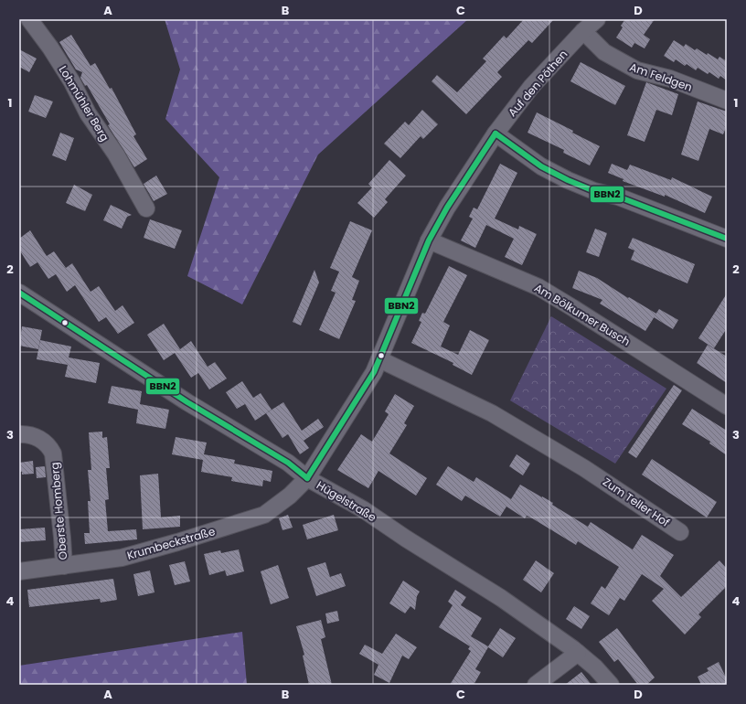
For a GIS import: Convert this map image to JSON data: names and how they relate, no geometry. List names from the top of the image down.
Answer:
{
  "streets": {
    "street": [
      "Am Feldgen",
      "Auf den Pöthen",
      "Lohmühler Berg",
      "Am Bölkumer Busch",
      "Hügelstraße",
      "Zum Teller Hof",
      "Oberste Homberg",
      "Krumbeckstraße"
    ]
  },
  "crossings": [
    ["Am Feldgen", "Auf den Pöthen"],
    ["Auf den Pöthen", "Am Bölkumer Busch"],
    ["Auf den Pöthen", "Hügelstraße"],
    ["Auf den Pöthen", "Zum Teller Hof"],
    ["Auf den Pöthen", "Krumbeckstraße"],
    ["Hügelstraße", "Krumbeckstraße"],
    ["Oberste Homberg", "Krumbeckstraße"]
  ],
  "lines": ["transit line BBN2"],
  "grid": {
    "columns": [
      "A",
      "B",
      "C",
      "D"
    ],
    "rows": [
      "1",
      "2",
      "3",
      "4"
    ]
  }
}
